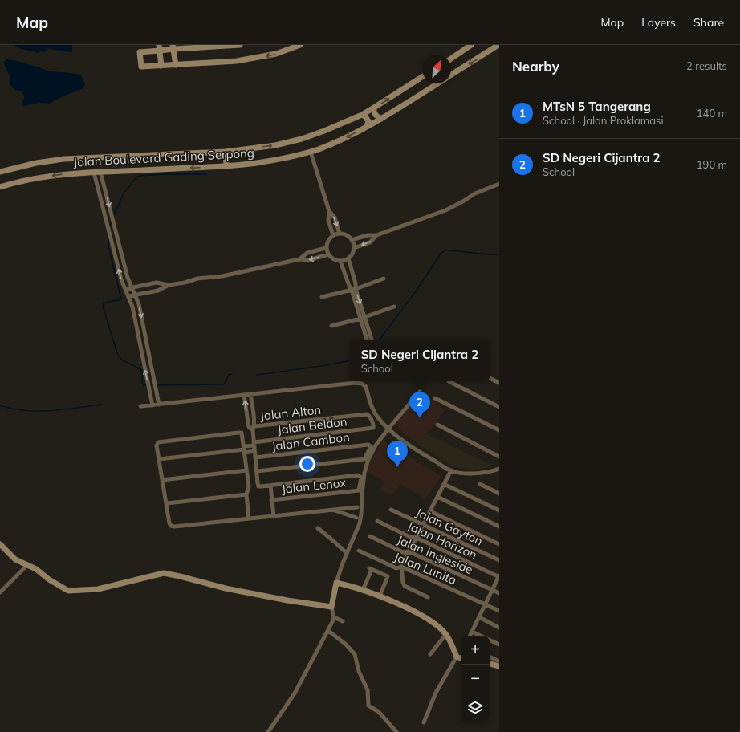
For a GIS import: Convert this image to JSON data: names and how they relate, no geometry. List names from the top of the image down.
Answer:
{
  "streets": {
    "main road": ["Jalan Boulevard Gading Serpong"],
    "street": [
      "Jalan Alton",
      "Jalan Beldon",
      "Jalan Cambon",
      "Jalan Lenox",
      "Jalan Gayton",
      "Jalan Horizon",
      "Jalan Ingleside",
      "Jalan Lunita"
    ]
  },
  "crossings": [
    ["Jalan Alton", "Jalan Beldon"]
  ],
  "north": "top right",
  "page": {
    "header": "Map",
    "nav": ["Map", "Layers", "Share"],
    "heading": ["Nearby", "2 results"],
    "list": [
      {
        "mark": "1",
        "name": "MTsN 5 Tangerang",
        "note": "School · Jalan Proklamasi",
        "value": "140 m"
      },
      {
        "mark": "2",
        "name": "SD Negeri Cijantra 2",
        "note": "School",
        "value": "190 m"
      }
    ],
    "popup": ["SD Negeri Cijantra 2", "School"],
    "pins": ["2", "1"],
    "map_buttons": ["+", "−"]
  }
}
